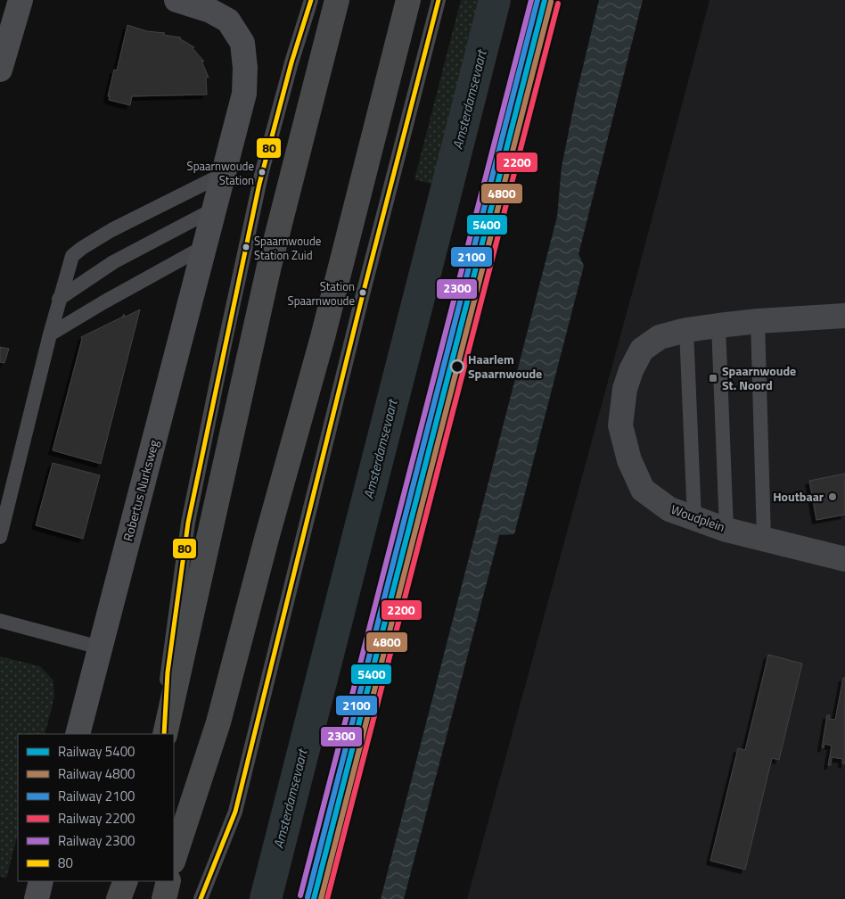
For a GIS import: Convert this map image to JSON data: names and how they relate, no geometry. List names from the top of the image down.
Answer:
{
  "streets": {
    "main road": ["Robertus Nurksweg"],
    "street": ["Woudplein"]
  },
  "water": ["Amsterdamsevaart"],
  "places": {
    "other": [
      "Spaarnwoude Station",
      "Spaarnwoude Station Zuid",
      "Station Spaarnwoude",
      "Haarlem Spaarnwoude",
      "Houtbaar"
    ],
    "transit": ["Spaarnwoude St. Noord"]
  },
  "lines": [
    "rail line 5400",
    "rail line 2100",
    "rail line 2300",
    "transit line 80",
    "rail line 4800",
    "rail line 2200"
  ],
  "legend": [
    "Railway 5400",
    "Railway 4800",
    "Railway 2100",
    "Railway 2200",
    "Railway 2300",
    "80"
  ]
}
